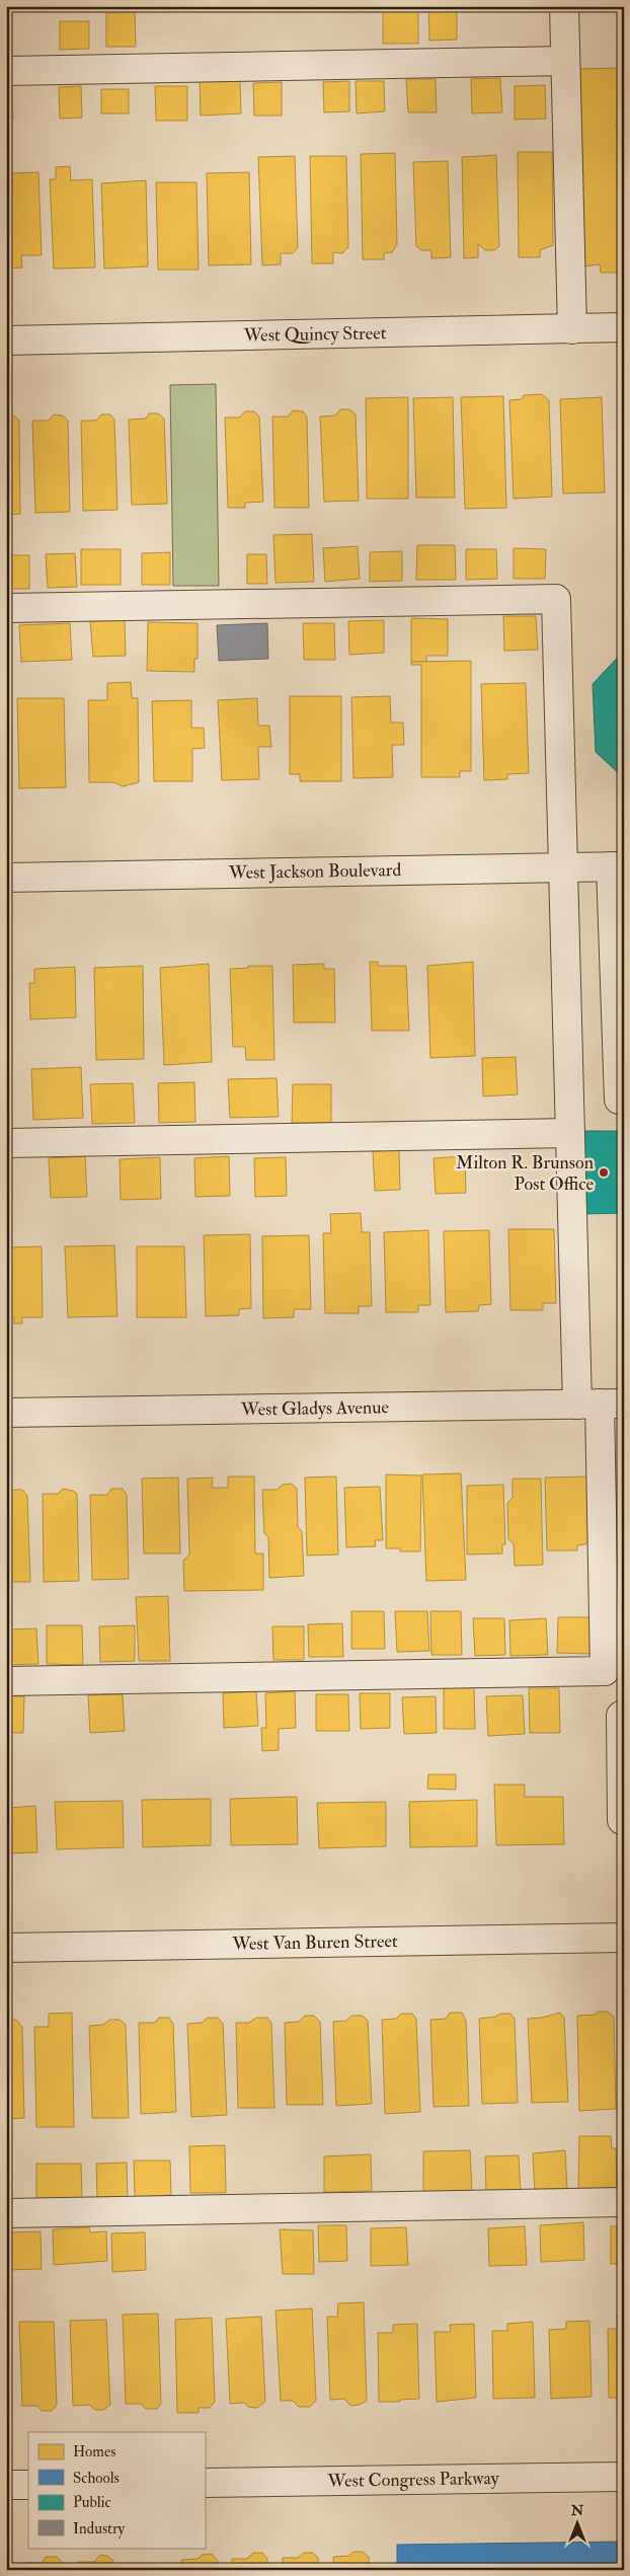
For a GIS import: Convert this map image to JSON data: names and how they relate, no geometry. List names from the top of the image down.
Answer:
{
  "streets": {
    "street": [
      "West Quincy Street",
      "West Jackson Boulevard",
      "West Gladys Avenue",
      "West Van Buren Street",
      "West Congress Parkway"
    ]
  },
  "places": ["Milton R. Brunson Post Office"],
  "legend": [
    "Homes",
    "Schools",
    "Public",
    "Industry"
  ],
  "north": "top"
}
